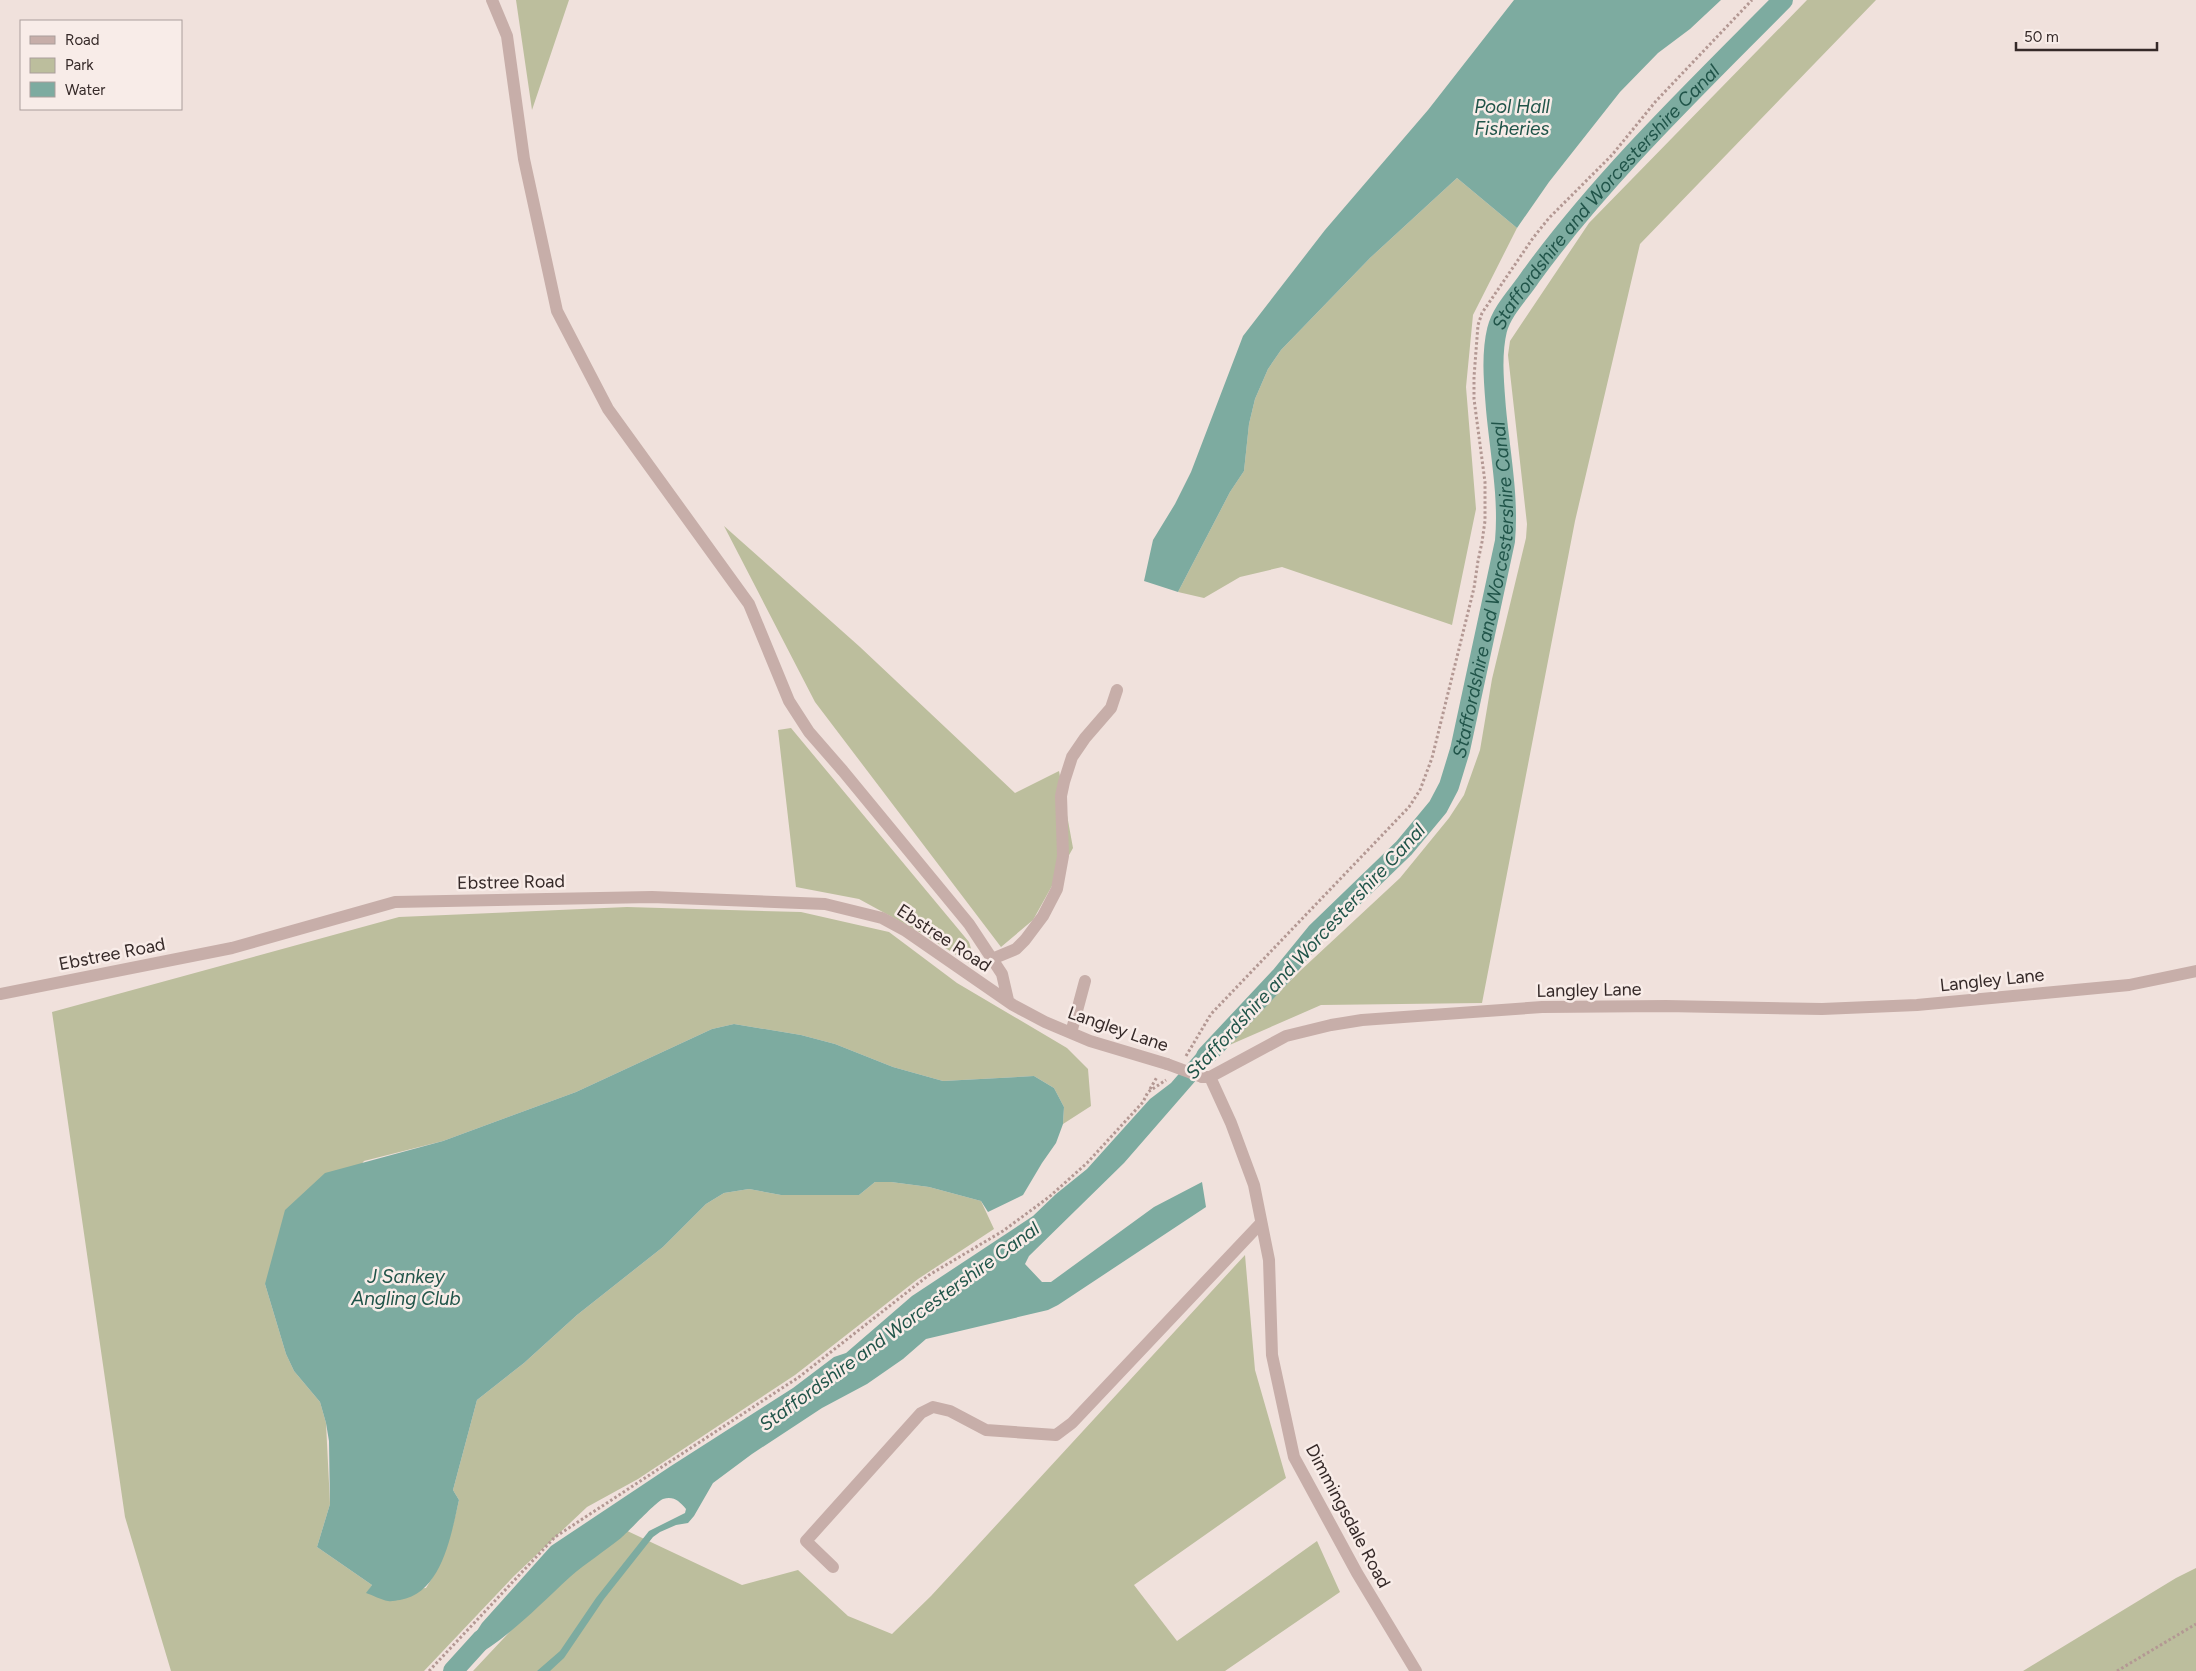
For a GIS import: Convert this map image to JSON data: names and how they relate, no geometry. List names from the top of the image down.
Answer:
{
  "streets": {
    "street": ["Ebstree Road", "Langley Lane", "Dimmingsdale Road"]
  },
  "crossings": [
    ["Ebstree Road", "Langley Lane"],
    ["Langley Lane", "Dimmingsdale Road"]
  ],
  "water": ["Pool Hall Fisheries", "Staffordshire and Worcestershire Canal", "J Sankey Angling Club"],
  "legend": ["Road", "Park", "Water"],
  "scale_bar": "50 m"
}
